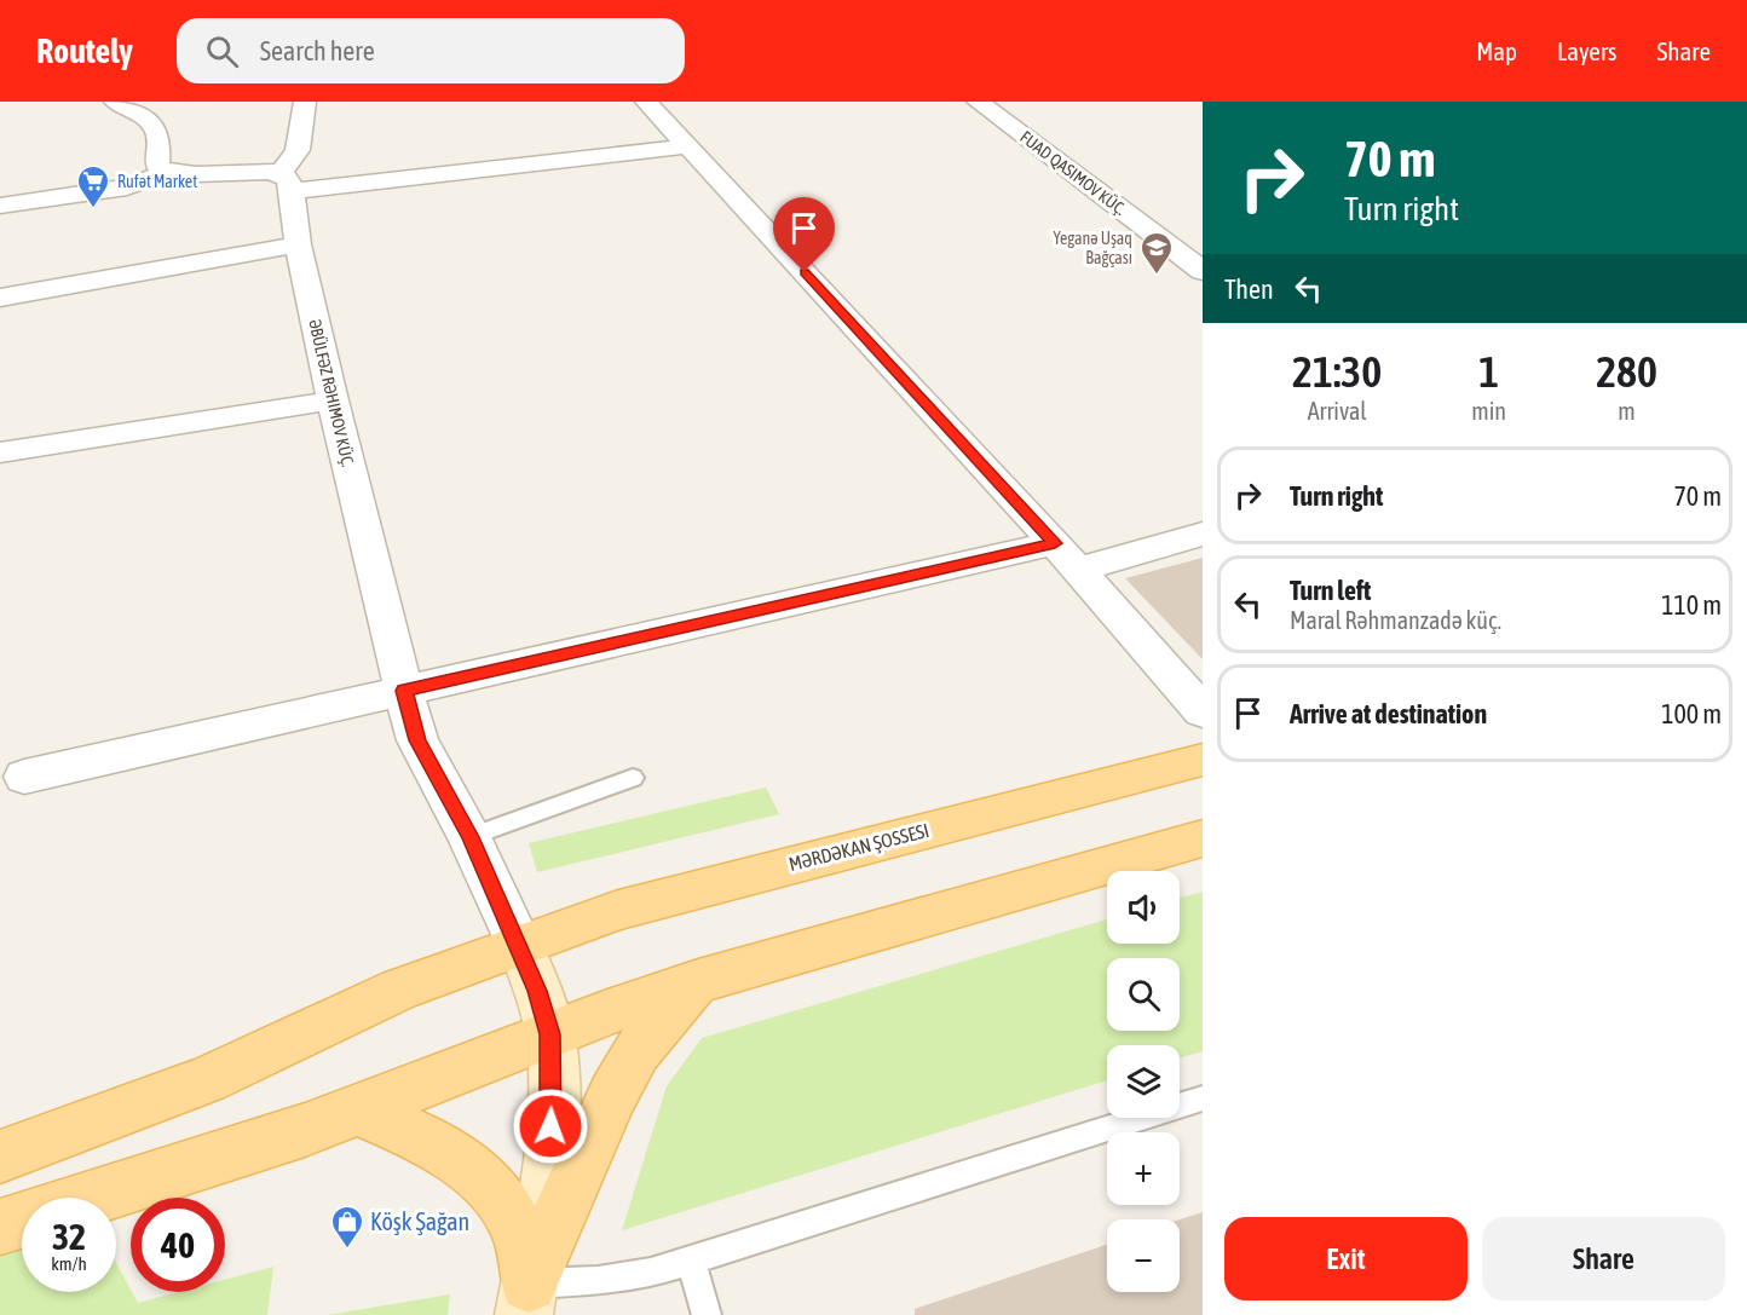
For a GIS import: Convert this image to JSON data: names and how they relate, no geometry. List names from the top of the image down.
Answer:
{
  "streets": {
    "main road": ["MƏRDƏKAN ŞOSSESI"],
    "street": ["ƏBÜLFƏZ RƏHIMOV KÜÇ."]
  },
  "crossings": [
    ["ƏBÜLFƏZ RƏHIMOV KÜÇ.", "MƏRDƏKAN ŞOSSESI"]
  ],
  "places": {
    "supermarket": ["Rufət Market"],
    "school or university": ["Yeganə Uşaq Bağçası"],
    "shop": ["Köşk Şağan"]
  },
  "page": {
    "header": "Routely",
    "search": "Search here",
    "nav": ["Map", "Layers", "Share"],
    "turn": ["70 m", "Turn right"],
    "then": "Then",
    "eta": [
      "21:30",
      "Arrival",
      "1",
      "min",
      "280",
      "m"
    ],
    "list": [
      {
        "name": "Turn right",
        "value": "70 m"
      },
      {
        "name": "Turn left",
        "note": "Maral Rəhmanzadə küç.",
        "value": "110 m"
      },
      {
        "name": "Arrive at destination",
        "value": "100 m"
      }
    ],
    "map_buttons": ["+", "−"],
    "speed": "32 km/h",
    "limit": "40",
    "buttons": ["Exit", "Share"]
  }
}
